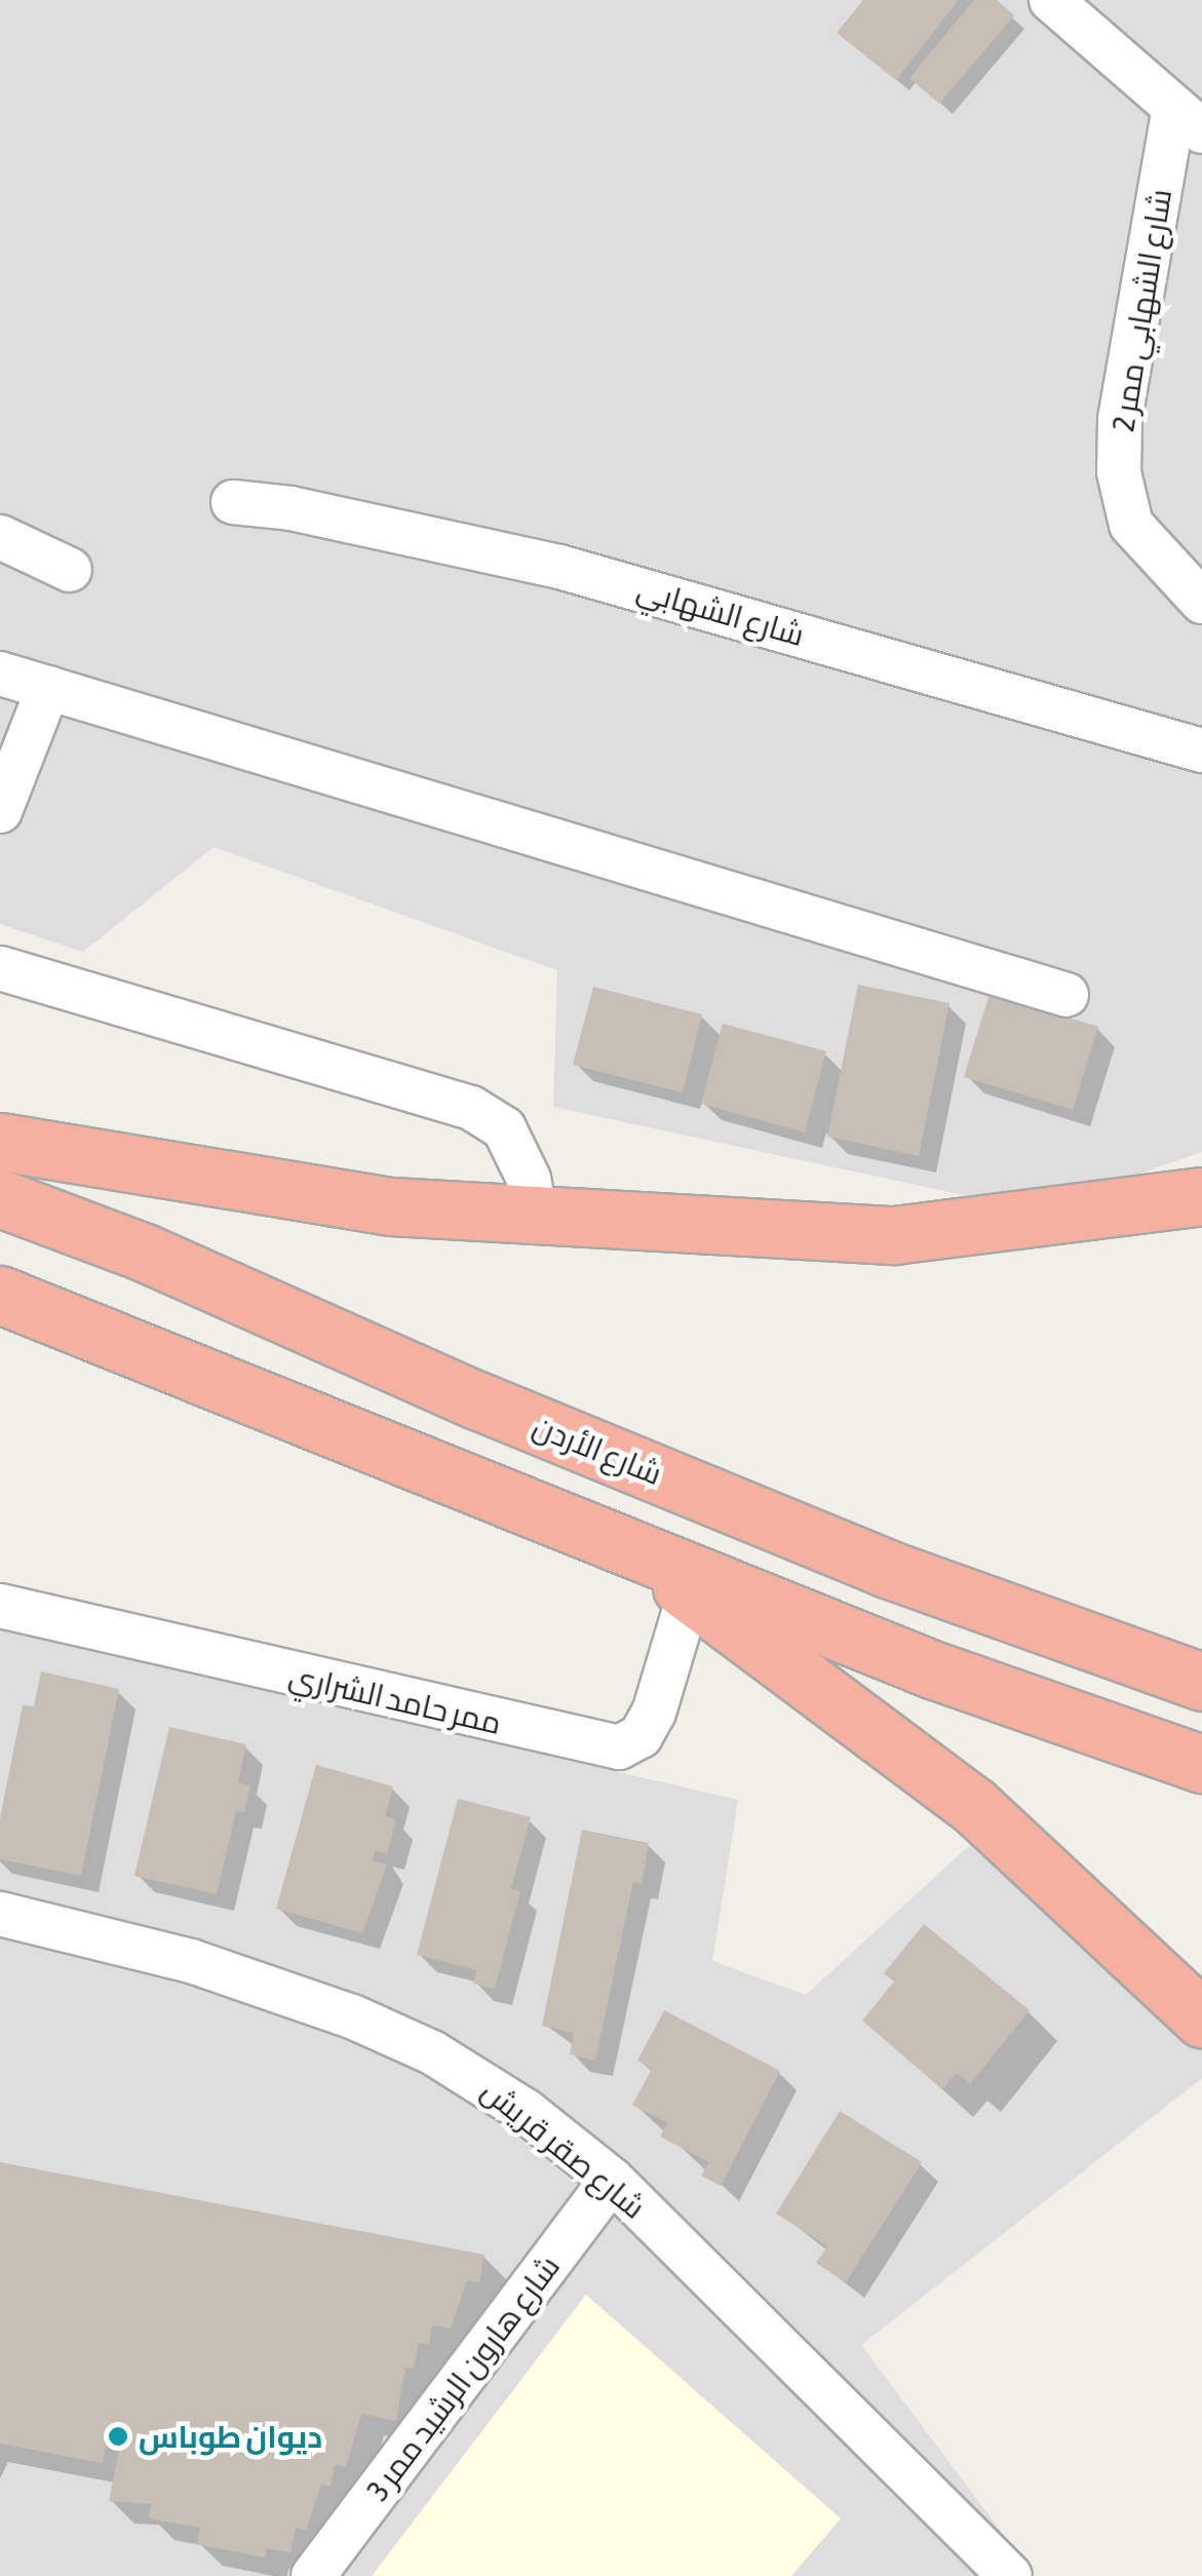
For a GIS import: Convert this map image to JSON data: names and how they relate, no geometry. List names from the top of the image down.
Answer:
{
  "streets": {
    "highway": ["شارع الأردن"],
    "street": [
      "شارع الشهابي ممر 2",
      "شارع الشهابي",
      "ممر حامد الشراري",
      "شارع صقر قريش",
      "شارع هارون الرشيد ممر 3"
    ]
  },
  "crossings": [
    ["شارع صقر قريش", "شارع هارون الرشيد ممر 3"]
  ],
  "places": ["ديوان طوباس"]
}
